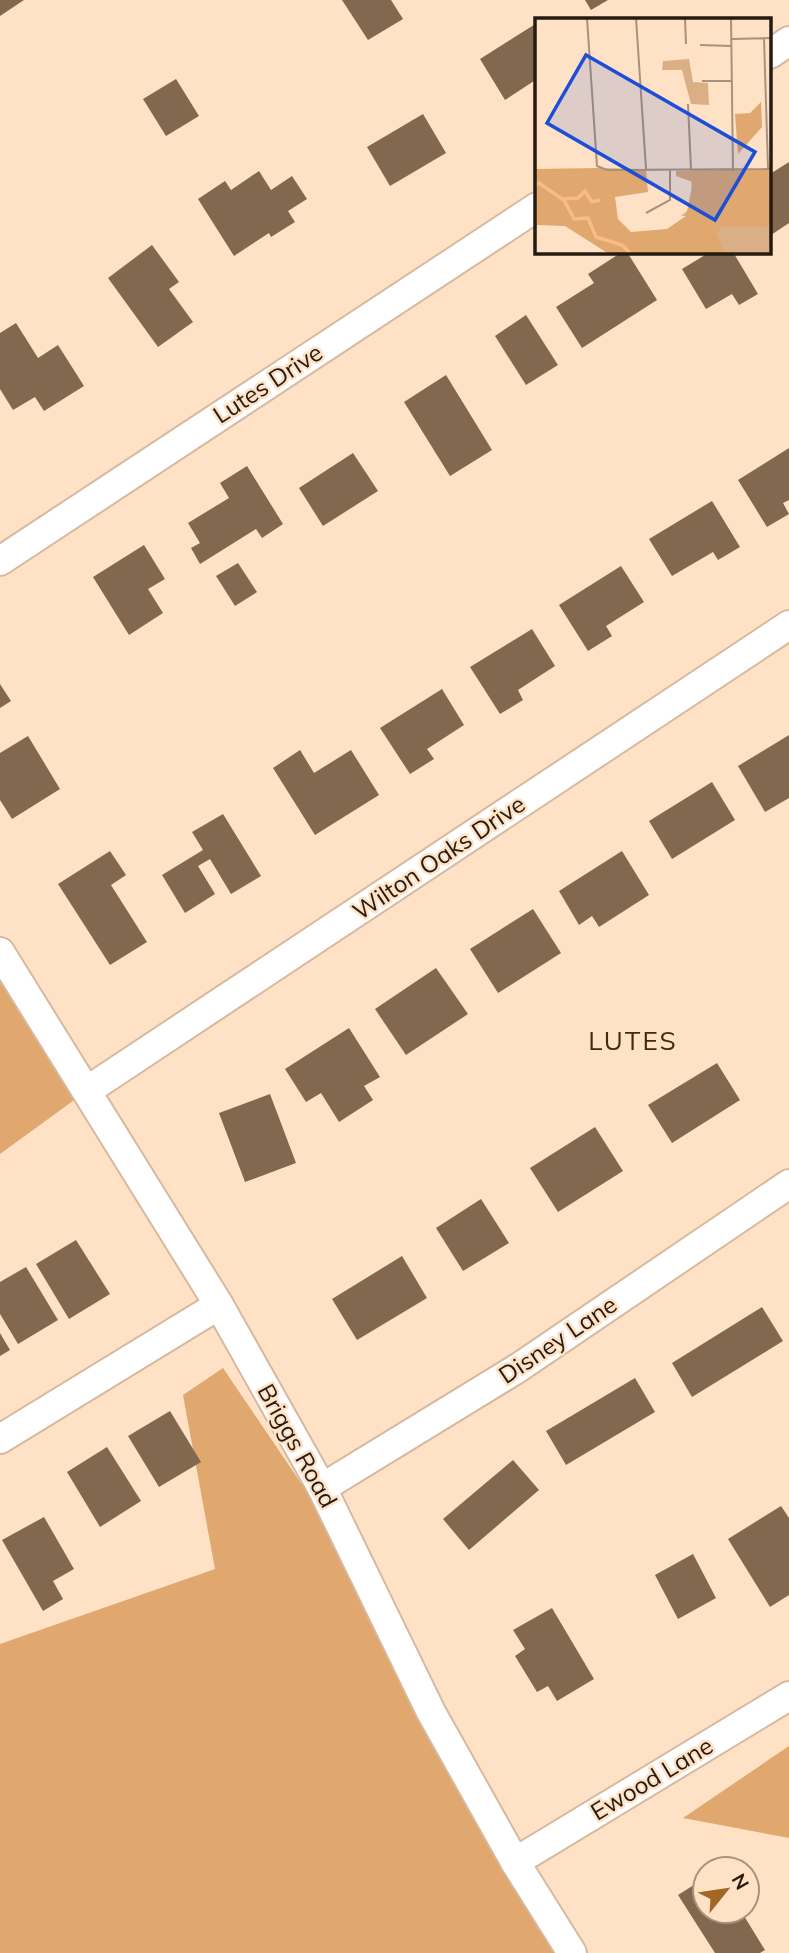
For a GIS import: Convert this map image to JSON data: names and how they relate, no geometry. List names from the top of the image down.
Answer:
{
  "streets": {
    "street": [
      "Lutes Drive",
      "Wilton Oaks Drive",
      "Disney Lane",
      "Briggs Road",
      "Ewood Lane"
    ]
  },
  "crossings": [
    ["Wilton Oaks Drive", "Briggs Road"],
    ["Disney Lane", "Briggs Road"],
    ["Briggs Road", "Ewood Lane"]
  ],
  "districts": ["LUTES"],
  "north": "top right"
}
